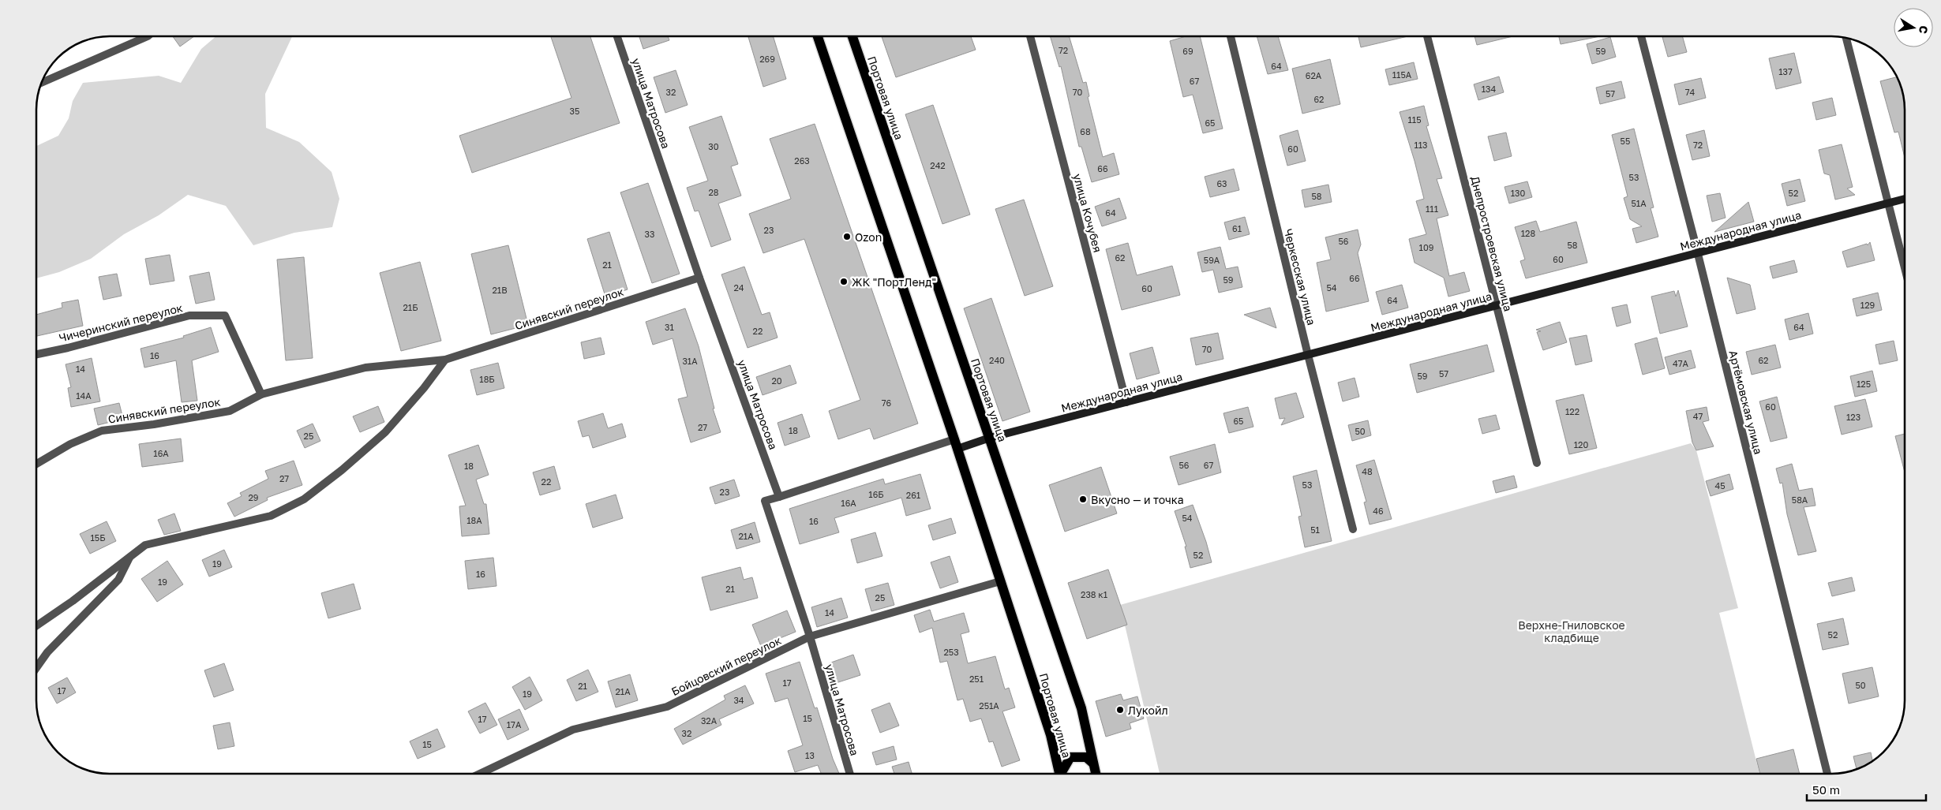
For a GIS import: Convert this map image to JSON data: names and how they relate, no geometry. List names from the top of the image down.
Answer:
{
  "streets": {
    "main road": ["Портовая улица", "Международная улица"],
    "street": [
      "улица Матросова",
      "улица Кочубея",
      "Днепростроевская улица",
      "Черкесская улица",
      "Синявский переулок",
      "Чичеринский переулок",
      "Артёмовская улица",
      "Бойцовский переулок"
    ]
  },
  "crossings": [
    ["Портовая улица", "Международная улица"],
    ["Портовая улица", "Бойцовский переулок"],
    ["улица Матросова", "Международная улица"],
    ["улица Матросова", "Синявский переулок"],
    ["улица Матросова", "Бойцовский переулок"],
    ["улица Кочубея", "Международная улица"],
    ["Международная улица", "Днепростроевская улица"],
    ["Международная улица", "Черкесская улица"],
    ["Международная улица", "Артёмовская улица"],
    ["Синявский переулок", "Чичеринский переулок"]
  ],
  "parks": ["Верхне-Гниловское кладбище"],
  "places": [
    "Ozon",
    "ЖК \"ПортЛенд\"",
    "Вкусно — и точка",
    "Лукойл"
  ],
  "house_numbers": [
    "72",
    "69",
    "59",
    "269",
    "64",
    "137",
    "115А",
    "62А",
    "67",
    "134",
    "32",
    "70",
    "74",
    "57",
    "62",
    "35",
    "115",
    "65",
    "68",
    "55",
    "113",
    "72",
    "30",
    "60",
    "263",
    "242",
    "66",
    "53",
    "63",
    "28",
    "130",
    "52",
    "58",
    "51А",
    "111",
    "64",
    "61",
    "23",
    "128",
    "33",
    "56",
    "58",
    "109",
    "62",
    "60",
    "59А",
    "21",
    "66",
    "59",
    "24",
    "54",
    "60",
    "21В",
    "64",
    "129",
    "21Б",
    "31",
    "64",
    "22",
    "70",
    "16",
    "240",
    "62",
    "31А",
    "47А",
    "14",
    "57",
    "59",
    "18Б",
    "20",
    "125",
    "14А",
    "76",
    "60",
    "122",
    "47",
    "123",
    "65",
    "27",
    "18",
    "50",
    "25",
    "120",
    "16А",
    "56",
    "67",
    "18",
    "48",
    "27",
    "22",
    "53",
    "45",
    "23",
    "16Б",
    "261",
    "29",
    "58А",
    "16А",
    "46",
    "54",
    "18А",
    "16",
    "51",
    "21А",
    "15Б",
    "52",
    "19",
    "16",
    "19",
    "21",
    "238 к1",
    "25",
    "14",
    "52",
    "253",
    "251",
    "17",
    "50",
    "21",
    "17",
    "21А",
    "19",
    "34",
    "251А",
    "15",
    "17",
    "32А",
    "17А",
    "32",
    "15",
    "13"
  ],
  "scale_bar": "50 m",
  "north": "right"
}
